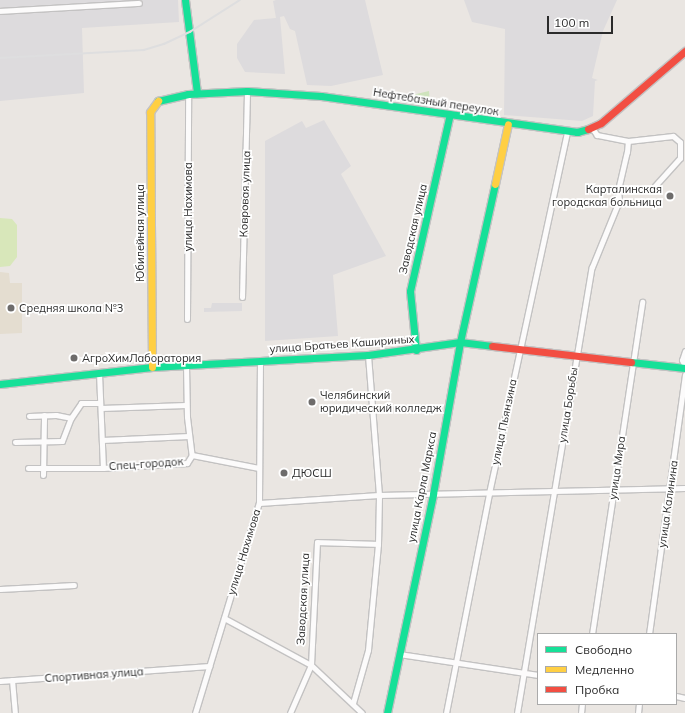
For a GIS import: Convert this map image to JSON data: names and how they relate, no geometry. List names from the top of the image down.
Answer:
{
  "streets": {
    "main road": [
      "Нефтебазный переулок",
      "Заводская улица",
      "Юбилейная улица",
      "улица Братьев Кашириных",
      "улица Карла Маркса"
    ],
    "street": [
      "Ковровая улица",
      "улица Нахимова",
      "улица Борьбы",
      "улица Пьянзина",
      "Спец-городок",
      "улица Мира",
      "улица Калинина",
      "Спортивная улица"
    ]
  },
  "crossings": [
    ["Нефтебазный переулок", "Ковровая улица"],
    ["Нефтебазный переулок", "улица Нахимова"],
    ["Нефтебазный переулок", "Заводская улица"],
    ["Нефтебазный переулок", "Юбилейная улица"],
    ["Нефтебазный переулок", "улица Пьянзина"],
    ["Нефтебазный переулок", "улица Карла Маркса"],
    ["улица Нахимова", "улица Братьев Кашириных"],
    ["улица Нахимова", "Спец-городок"],
    ["улица Нахимова", "Спортивная улица"],
    ["Заводская улица", "улица Братьев Кашириных"],
    ["Юбилейная улица", "улица Братьев Кашириных"],
    ["улица Братьев Кашириных", "улица Борьбы"],
    ["улица Братьев Кашириных", "улица Пьянзина"],
    ["улица Братьев Кашириных", "улица Мира"],
    ["улица Братьев Кашириных", "улица Карла Маркса"]
  ],
  "places": [
    "Карталинская городская больница",
    "Средняя школа №3",
    "АгроХимЛаборатория",
    "Челябинский юридический колледж",
    "ДЮСШ"
  ],
  "legend": ["Свободно", "Медленно", "Пробка"],
  "scale_bar": "100 m"
}
